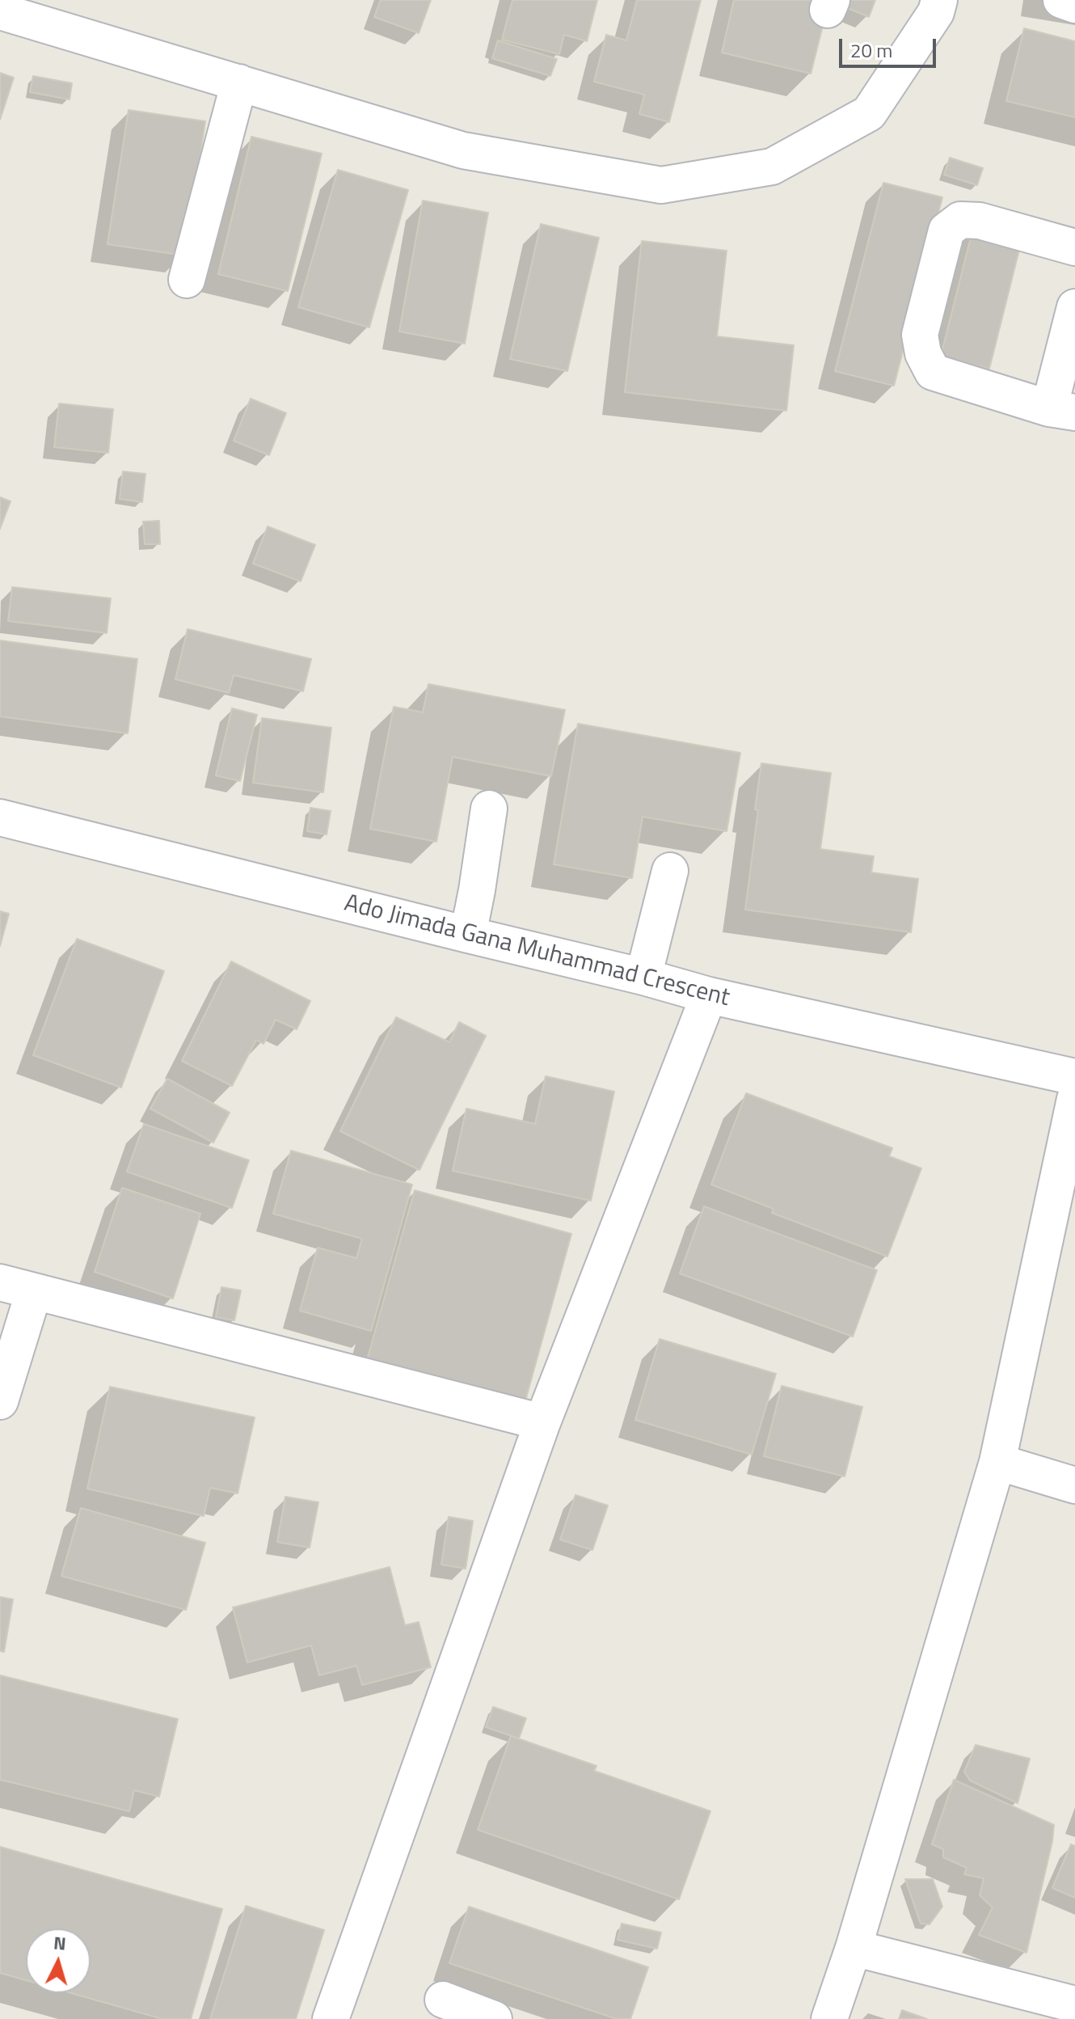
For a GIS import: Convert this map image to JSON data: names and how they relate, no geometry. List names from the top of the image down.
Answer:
{
  "streets": {
    "street": ["Ado Jimada Gana Muhammad Crescent"]
  },
  "scale_bar": "20 m",
  "north": "top"
}
